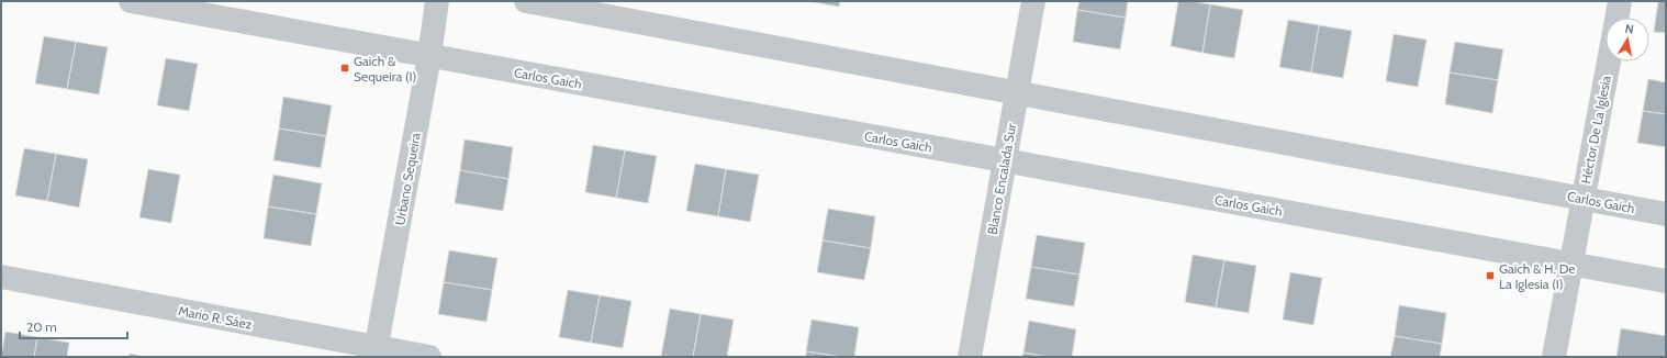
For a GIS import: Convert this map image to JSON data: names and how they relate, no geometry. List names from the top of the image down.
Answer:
{
  "streets": {
    "street": [
      "Carlos Gaich",
      "Héctor De La Iglesia",
      "Urbano Sequeira",
      "Blanco Encalada Sur",
      "Mario R. Sáez"
    ]
  },
  "crossings": [
    ["Carlos Gaich", "Héctor De La Iglesia"],
    ["Carlos Gaich", "Urbano Sequeira"],
    ["Carlos Gaich", "Blanco Encalada Sur"],
    ["Urbano Sequeira", "Mario R. Sáez"]
  ],
  "places": {
    "transit": ["Gaich & Sequeira (I)", "Gaich & H. De La Iglesia (I)"]
  },
  "scale_bar": "20 m",
  "north": "top"
}
